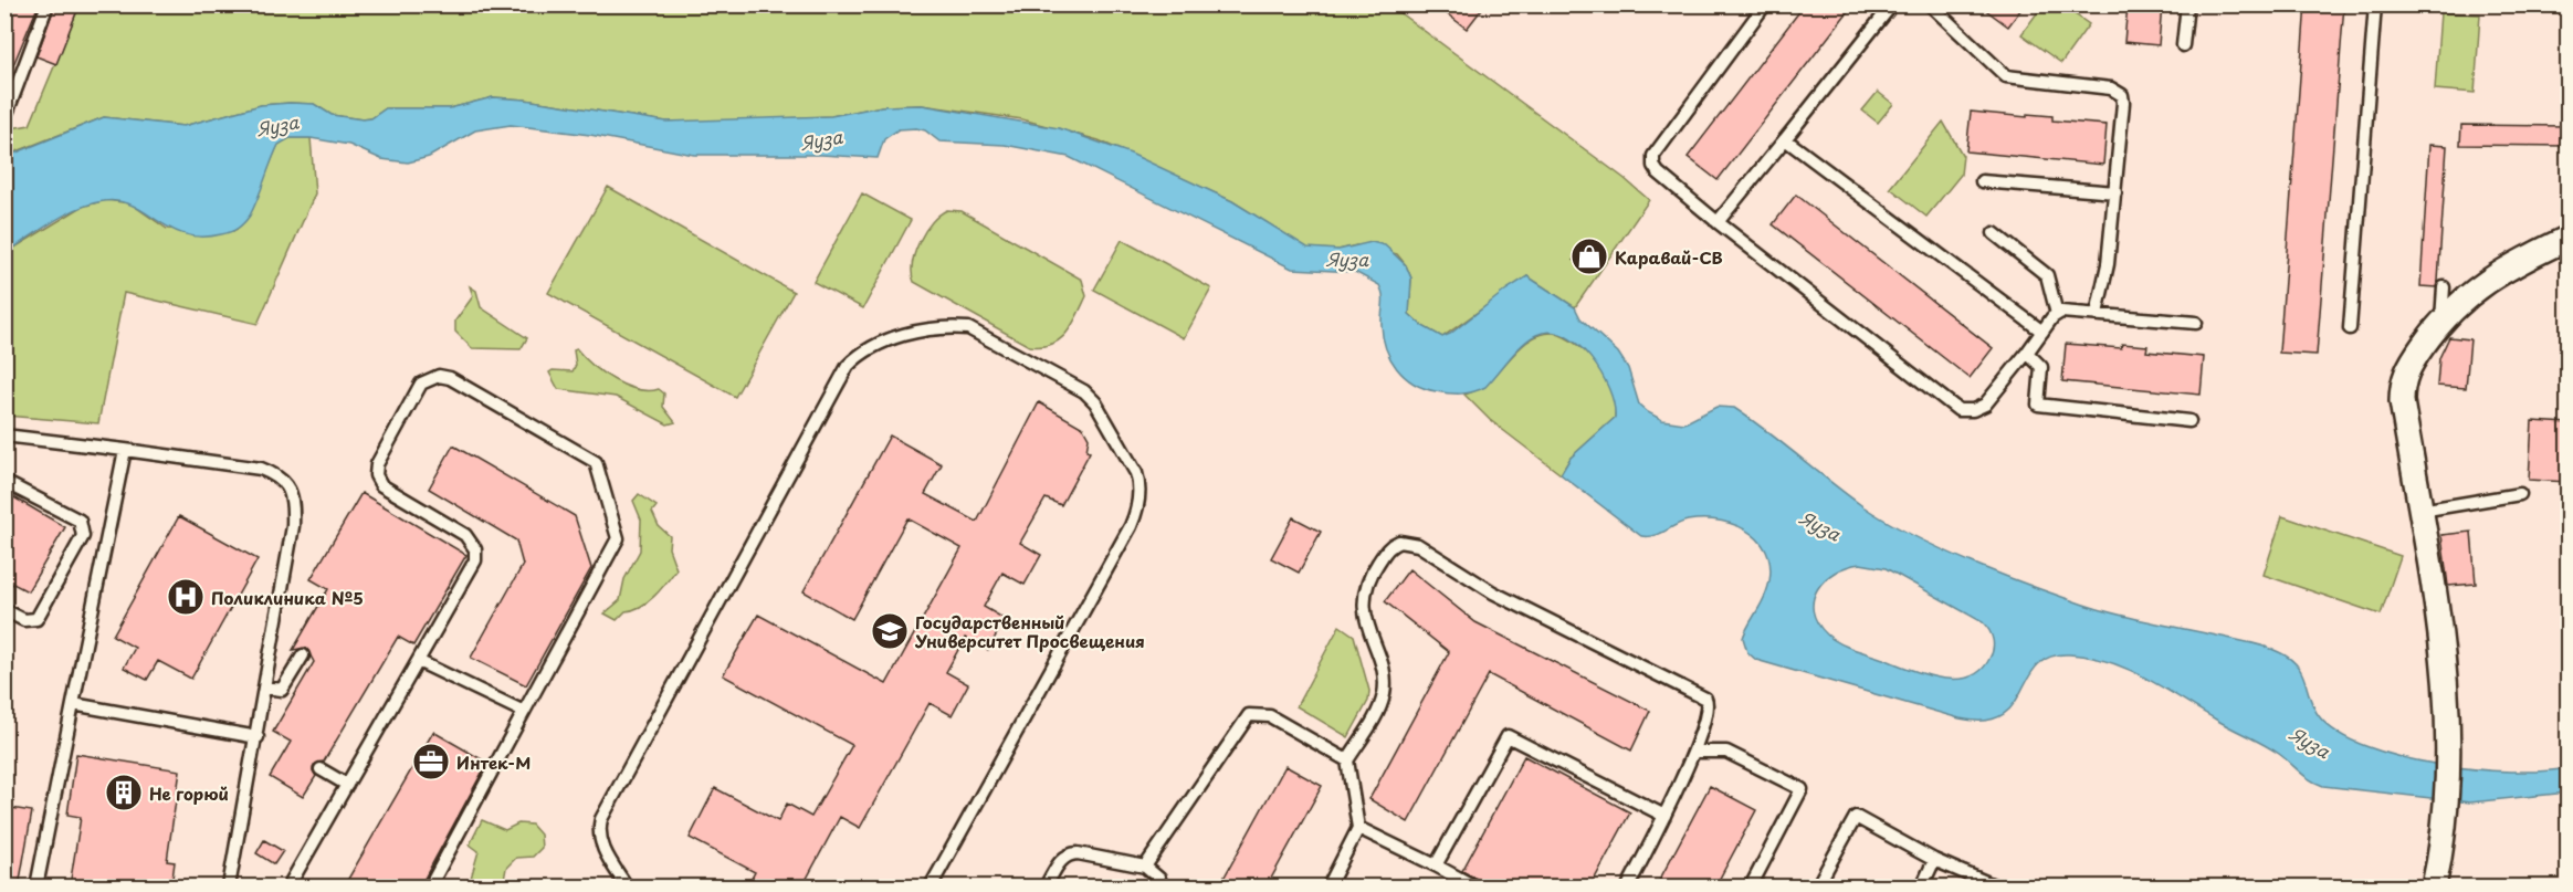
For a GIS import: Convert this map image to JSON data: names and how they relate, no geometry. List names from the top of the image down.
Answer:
{
  "water": ["Яуза"],
  "places": {
    "shop": ["Каравай-СВ"],
    "hospital": ["Поликлиника №5"],
    "school or university": ["Государственный Университет Просвещения"],
    "office": ["Интек-М"],
    "building": ["Не горюй"]
  }
}
